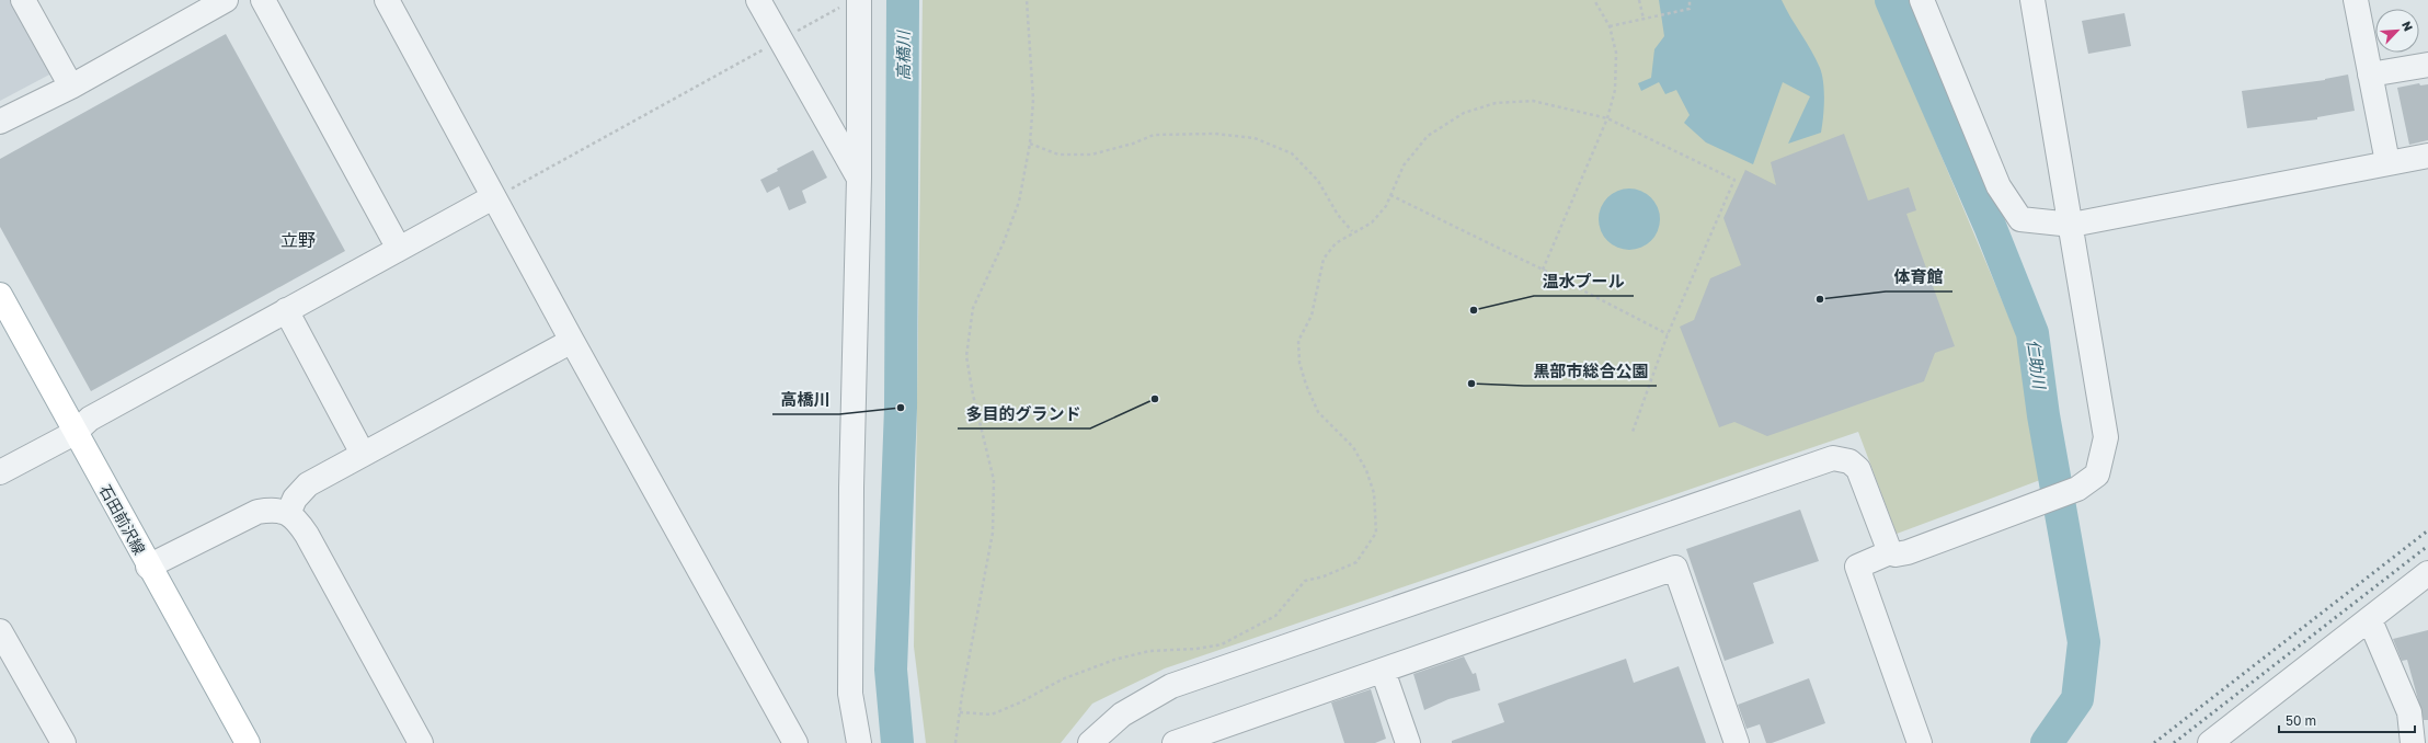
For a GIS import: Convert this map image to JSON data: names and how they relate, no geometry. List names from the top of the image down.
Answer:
{
  "streets": {
    "main road": ["石田前沢線"]
  },
  "districts": ["立野"],
  "water": ["高橋川", "仁助川"],
  "places": [
    "体育館",
    "温水プール",
    "黒部市総合公園",
    "多目的グランド",
    "高橋川"
  ],
  "scale_bar": "50 m",
  "north": "top right"
}
